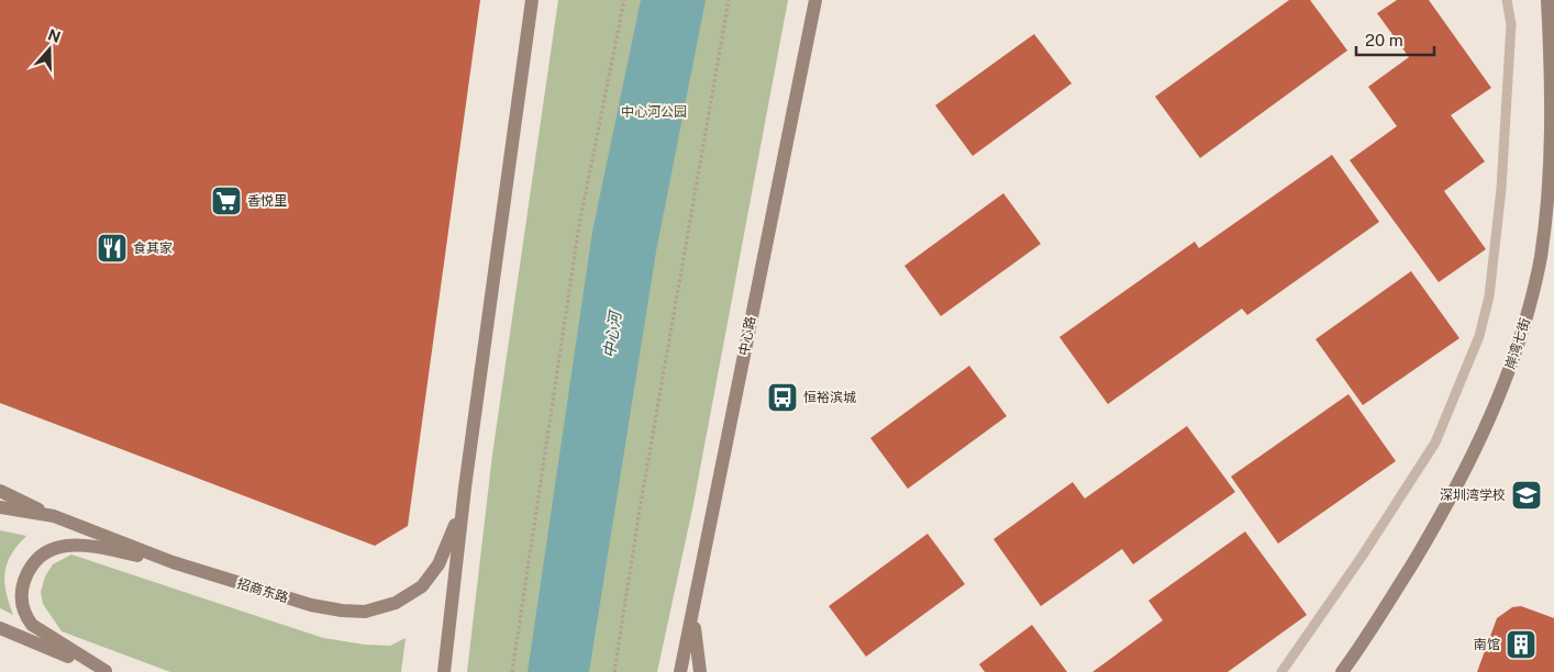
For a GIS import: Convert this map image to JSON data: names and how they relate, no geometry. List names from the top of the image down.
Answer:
{
  "streets": {
    "street": ["中心路", "岸湾七街", "招商东路"]
  },
  "water": ["中心河"],
  "parks": ["中心河公园"],
  "places": {
    "supermarket": ["香悦里"],
    "restaurant": ["食其家"],
    "bus stop": ["恒裕滨城"],
    "school or university": ["深圳湾学校"],
    "building": ["南馆"]
  },
  "scale_bar": "20 m",
  "north": "top"
}
